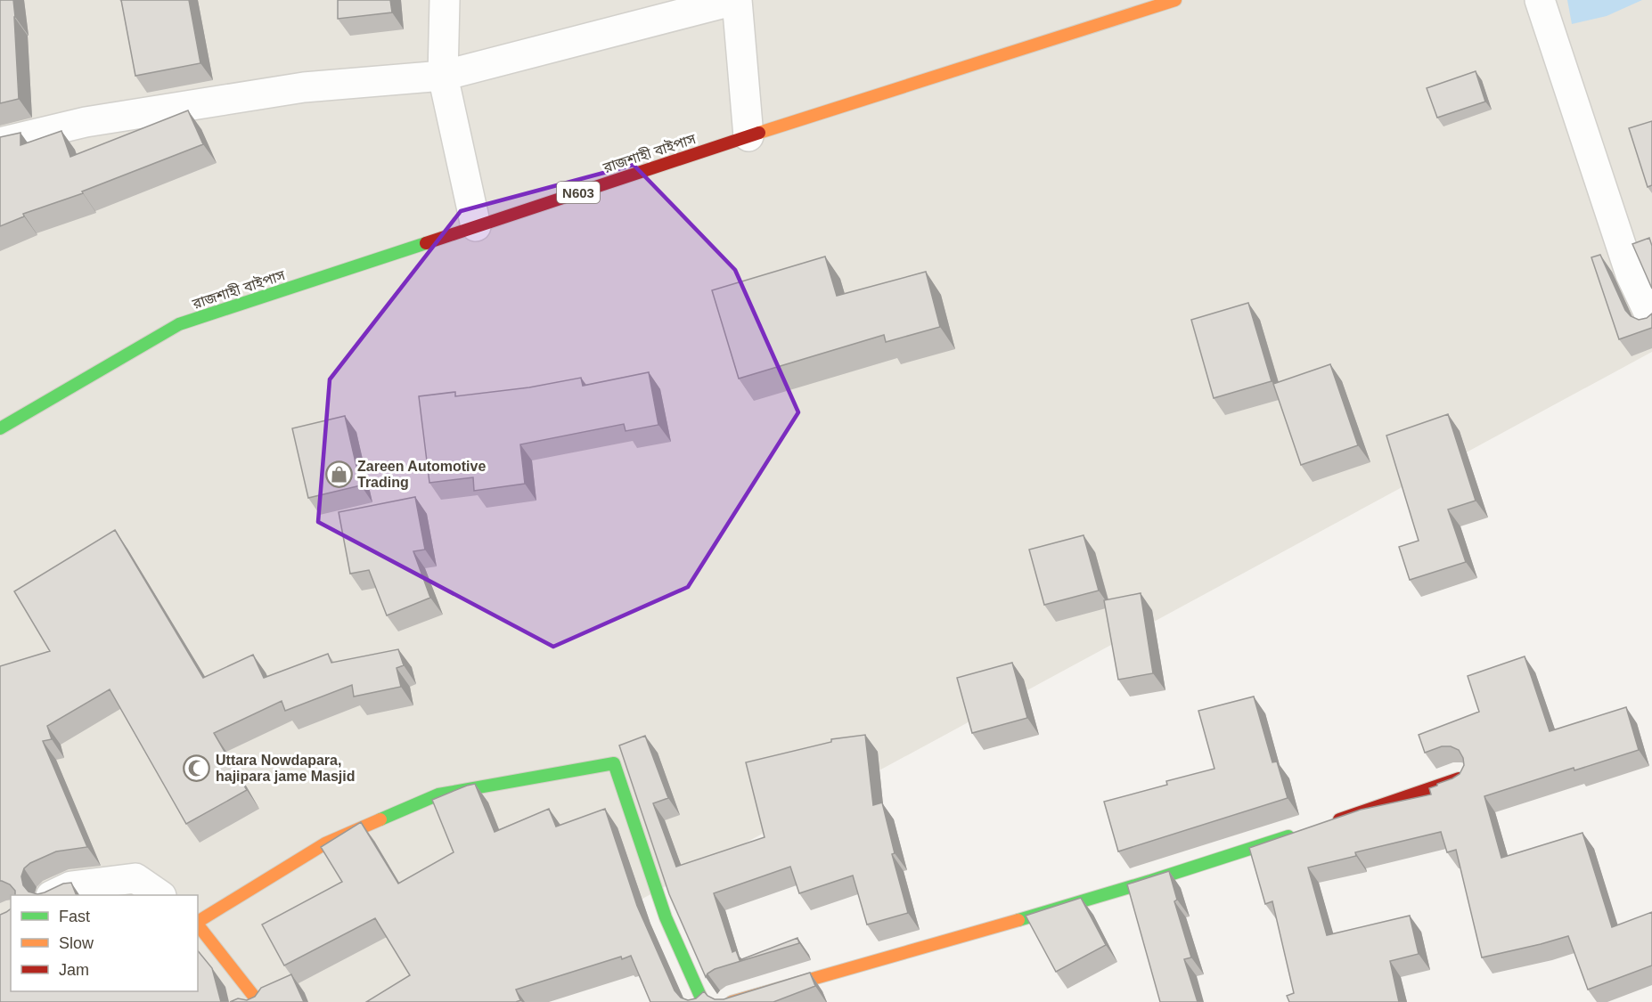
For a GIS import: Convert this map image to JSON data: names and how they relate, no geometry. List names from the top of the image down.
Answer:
{
  "streets": {
    "main road": ["রাজশাহী বাইপাস", "N603"]
  },
  "places": {
    "shop": ["Zareen Automotive Trading"],
    "mosque": ["Uttara Nowdapara, hajipara jame Masjid"]
  },
  "legend": ["Fast", "Slow", "Jam"]
}
